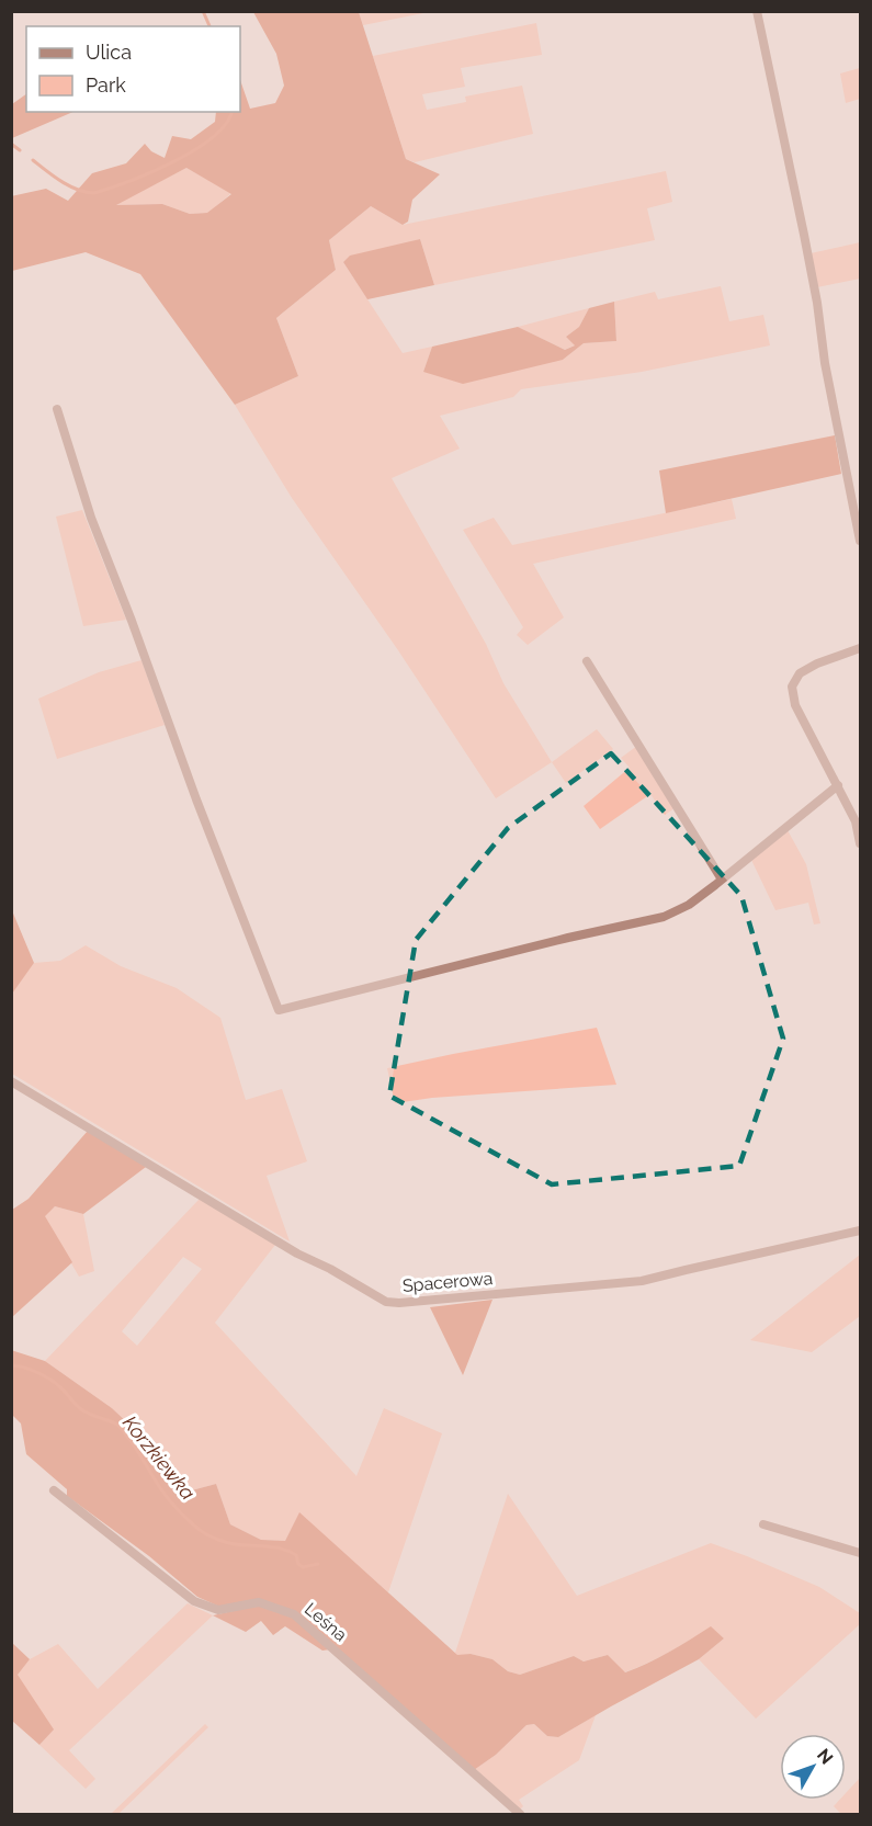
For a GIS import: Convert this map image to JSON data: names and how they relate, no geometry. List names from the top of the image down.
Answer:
{
  "streets": {
    "street": ["Spacerowa", "Leśna"]
  },
  "water": ["Korzkiewka"],
  "legend": ["Ulica", "Park"],
  "north": "top right"
}
